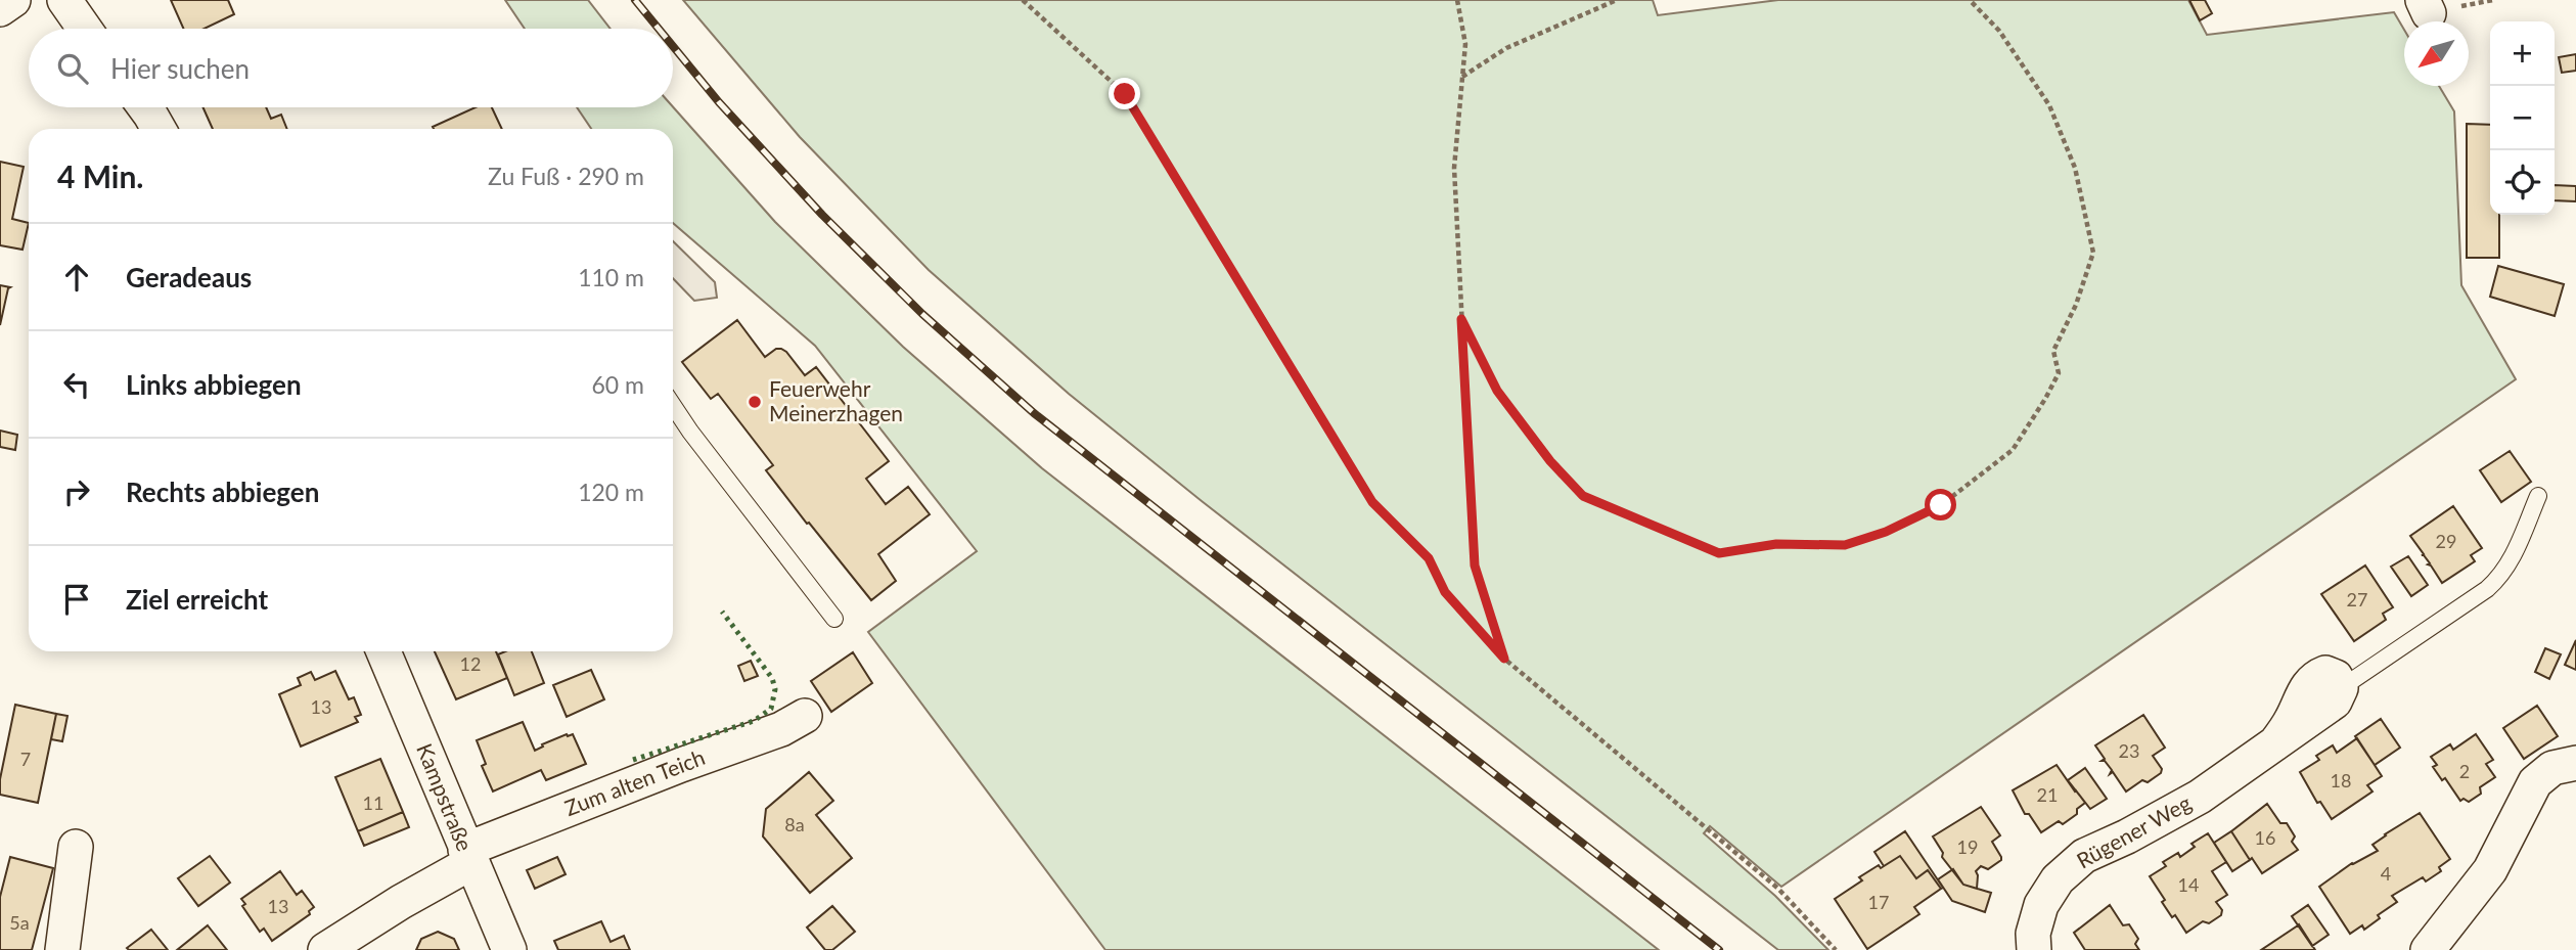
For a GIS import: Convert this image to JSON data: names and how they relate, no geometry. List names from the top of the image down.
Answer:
{
  "streets": {
    "street": ["Zum alten Teich", "Kampstraße", "Rügener Weg"]
  },
  "crossings": [
    ["Zum alten Teich", "Kampstraße"]
  ],
  "places": ["Feuerwehr Meinerzhagen"],
  "house_numbers": [
    "29",
    "27",
    "12",
    "13",
    "23",
    "7",
    "2",
    "18",
    "21",
    "11",
    "8a",
    "16",
    "19",
    "4",
    "14",
    "17",
    "13",
    "5a"
  ],
  "north": "bottom left",
  "page": {
    "map_buttons": ["+", "−"],
    "search": "Hier suchen",
    "heading": ["4 Min.", "Zu Fuß · 290 m"],
    "list": [
      ["Geradeaus", "110 m"],
      ["Links abbiegen", "60 m"],
      ["Rechts abbiegen", "120 m"],
      "Ziel erreicht"
    ]
  }
}
